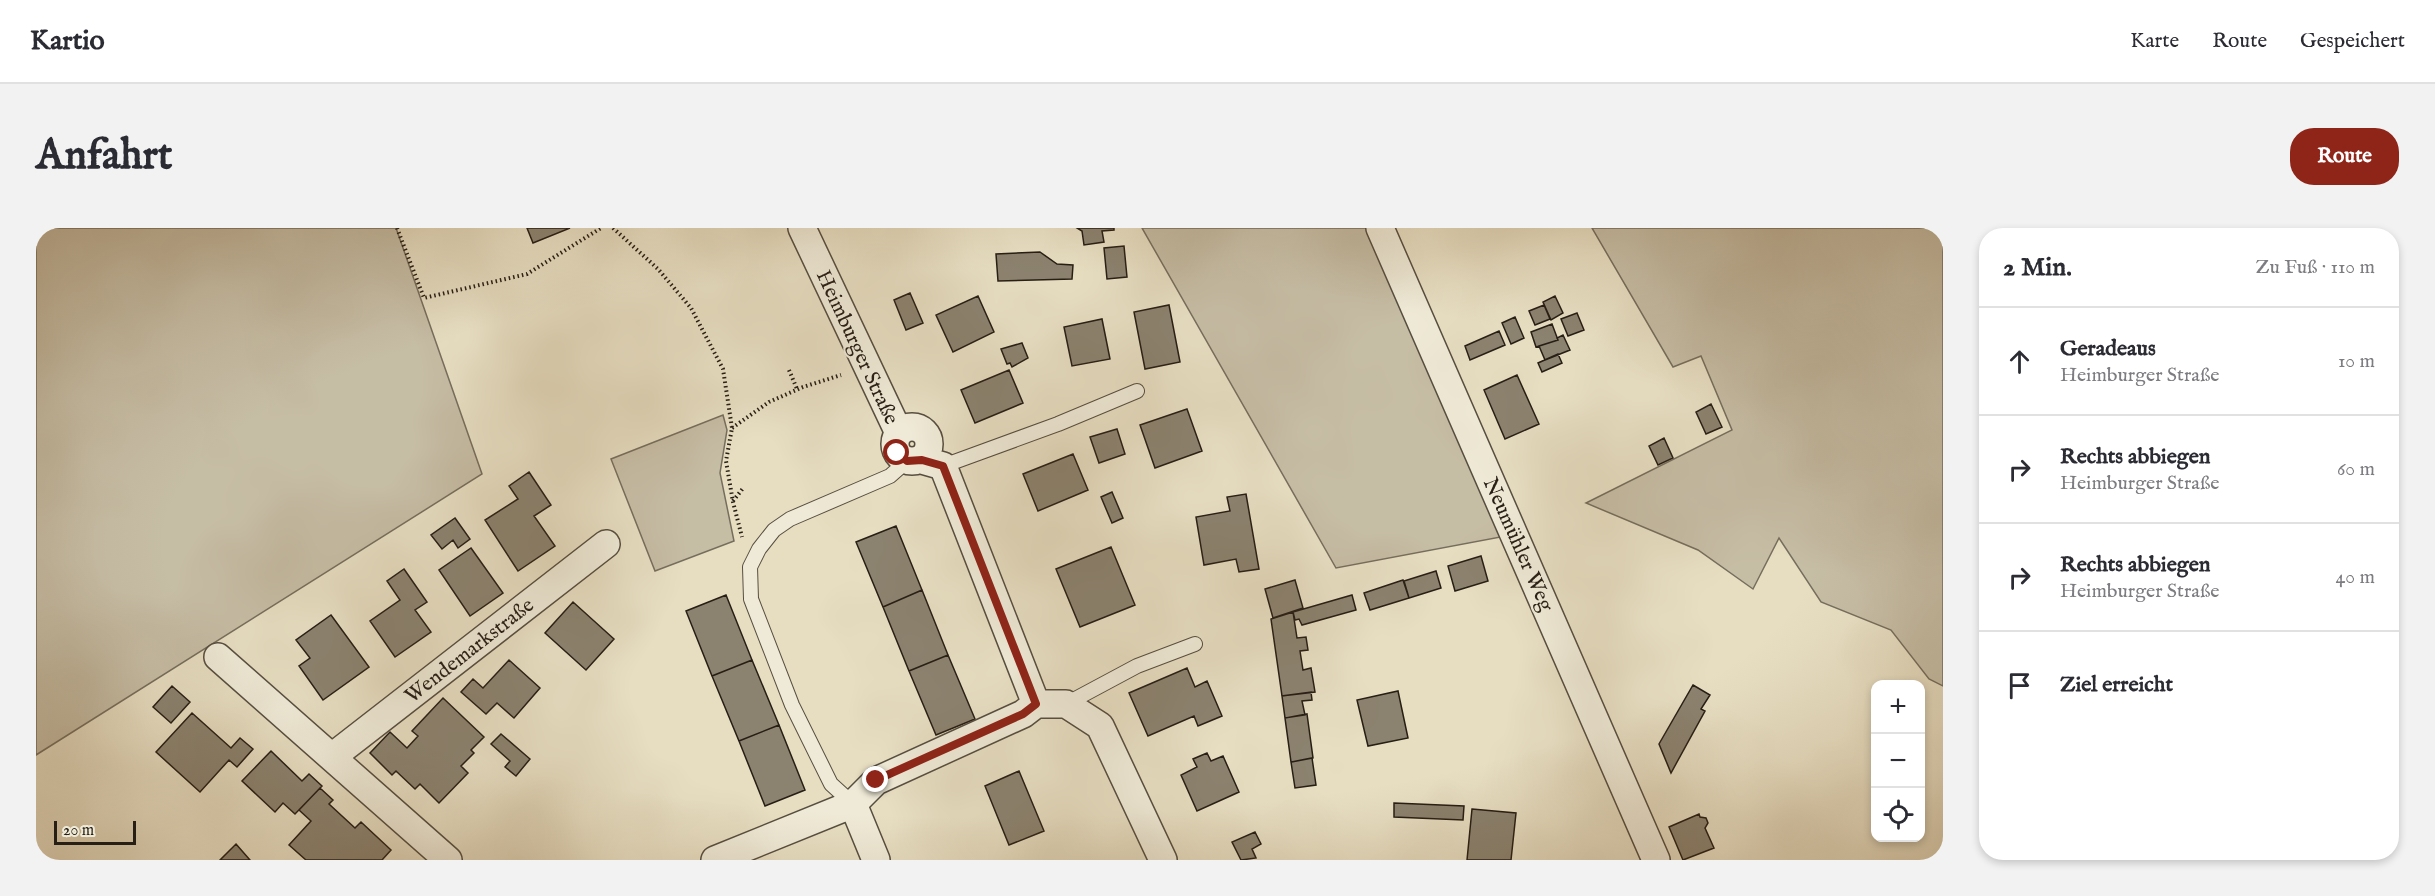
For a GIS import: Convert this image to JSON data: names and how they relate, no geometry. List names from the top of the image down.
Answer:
{
  "streets": {
    "street": ["Heimburger Straße", "Neumühler Weg", "Wendemarkstraße"]
  },
  "scale_bar": "20 m",
  "page": {
    "header": "Kartio",
    "nav": ["Karte", "Route", "Gespeichert"],
    "buttons": "Route",
    "title": "Anfahrt",
    "heading": ["2 Min.", "Zu Fuß · 110 m"],
    "list": [
      ["Geradeaus", "Heimburger Straße", "10 m"],
      ["Rechts abbiegen", "Heimburger Straße", "60 m"],
      ["Rechts abbiegen", "Heimburger Straße", "40 m"],
      "Ziel erreicht"
    ],
    "map_buttons": ["+", "−"],
    "scale": "20 m"
  }
}
